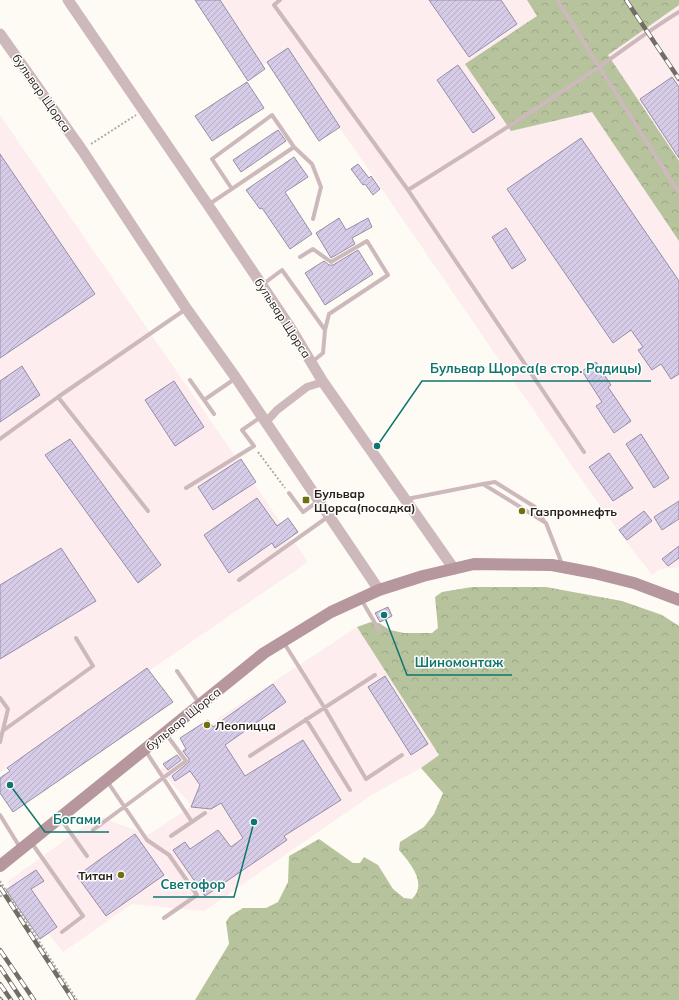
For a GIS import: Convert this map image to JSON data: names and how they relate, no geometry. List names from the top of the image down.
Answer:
{
  "streets": {
    "main road": ["бульвар Щорса"]
  },
  "places": {
    "other": [
      "Бульвар Щорса(в стор. Радицы)",
      "Газпромнефть",
      "Шиномонтаж",
      "Леопицца",
      "Богами",
      "Светофор",
      "Титан"
    ],
    "transit": ["Бульвар Щорса(посадка)"]
  }
}
